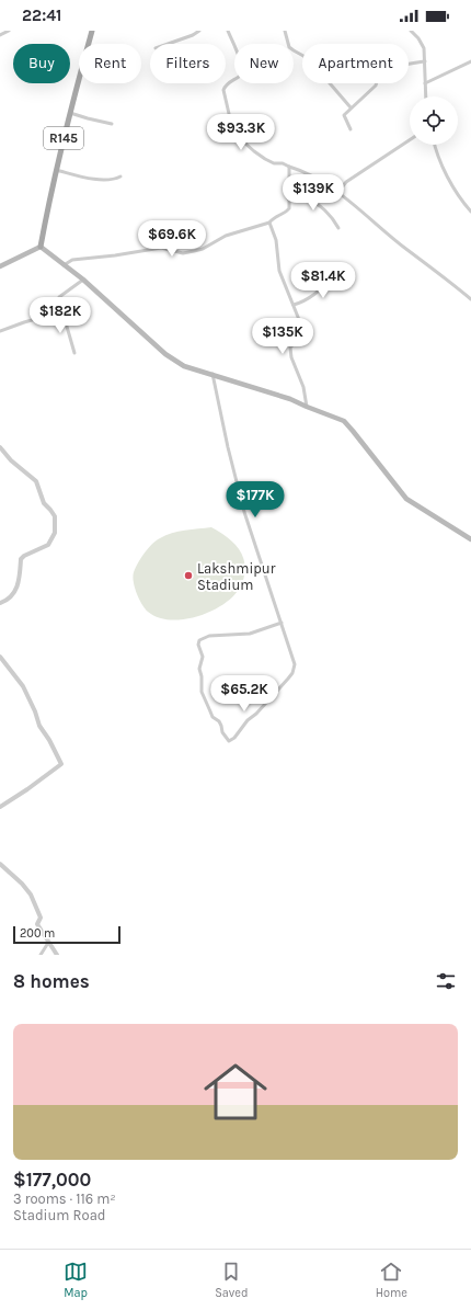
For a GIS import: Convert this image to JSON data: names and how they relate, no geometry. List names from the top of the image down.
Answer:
{
  "streets": {
    "main road": ["R145"]
  },
  "places": ["Lakshmipur Stadium"],
  "scale_bar": "200 m",
  "page": {
    "status": "22:41",
    "chip": [
      "Buy",
      "Rent",
      "Filters",
      "New",
      "Apartment"
    ],
    "price": [
      "$93.3K",
      "$139K",
      "$69.6K",
      "$81.4K",
      "$182K",
      "$135K",
      "$177K",
      "$65.2K"
    ],
    "scale": "200 m",
    "heading": "8 homes",
    "list": [
      {
        "name": "$177,000",
        "note": "3 rooms · 116 m² · Stadium Road"
      }
    ],
    "tabs": ["Map", "Saved", "Home"]
  }
}
